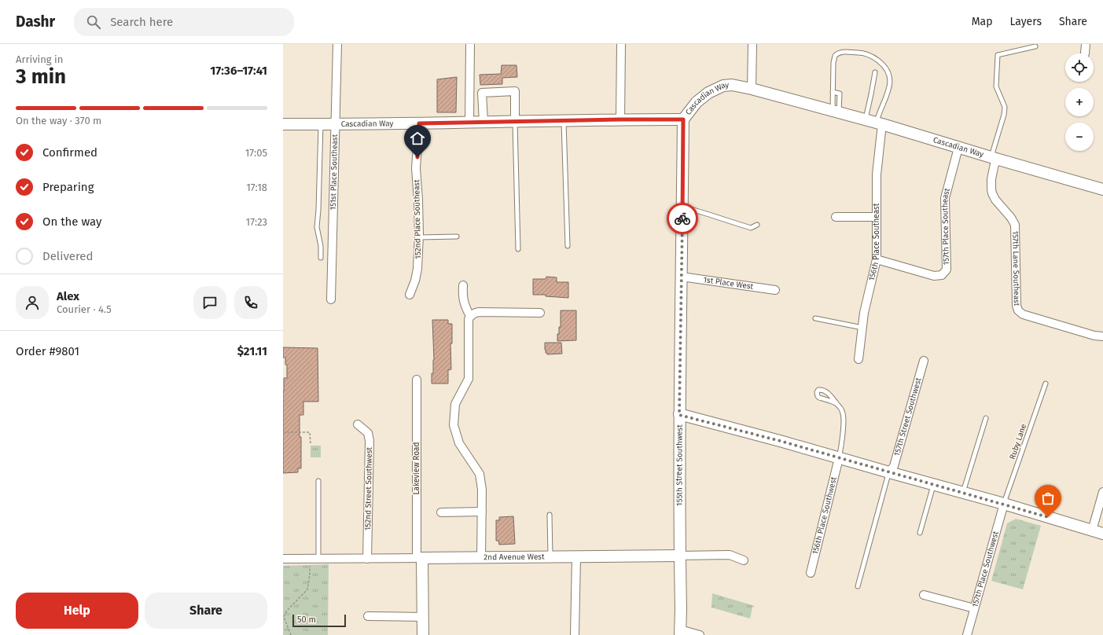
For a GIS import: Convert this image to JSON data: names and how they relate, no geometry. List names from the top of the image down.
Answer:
{
  "streets": {
    "street": [
      "Cascadian Way",
      "151st Place Southeast",
      "152nd Place Southeast",
      "157th Place Southeast",
      "156th Place Southeast",
      "157th Lane Southeast",
      "1st Place West",
      "157th Street Southwest",
      "155th Street Southwest",
      "Lakeview Road",
      "152nd Street Southwest",
      "156th Place Southwest",
      "2nd Avenue West",
      "157th Place Southwest"
    ],
    "lane": ["Ruby Lane"]
  },
  "crossings": [
    ["Cascadian Way", "151st Place Southeast"],
    ["Cascadian Way", "152nd Place Southeast"],
    ["Cascadian Way", "157th Place Southeast"],
    ["Cascadian Way", "156th Place Southeast"],
    ["Cascadian Way", "157th Lane Southeast"],
    ["Cascadian Way", "155th Street Southwest"],
    ["157th Place Southeast", "156th Place Southeast"],
    ["1st Place West", "155th Street Southwest"],
    ["Ruby Lane", "157th Place Southwest"],
    ["155th Street Southwest", "2nd Avenue West"],
    ["Lakeview Road", "2nd Avenue West"],
    ["152nd Street Southwest", "2nd Avenue West"]
  ],
  "scale_bar": "50 m",
  "page": {
    "header": "Dashr",
    "search": "Search here",
    "nav": ["Map", "Layers", "Share"],
    "heading": ["3 min", "Arriving in", "17:36–17:41"],
    "panel": [
      "Alex",
      "Courier · 4.5",
      "Order #9801",
      "$21.11"
    ],
    "map_buttons": ["+", "−"],
    "bar": "On the way · 370 m",
    "list": [
      ["Confirmed", "17:05"],
      ["Preparing", "17:18"],
      ["On the way", "17:23"],
      "Delivered"
    ],
    "buttons": ["Help", "Share"],
    "scale": "50 m"
  }
}
